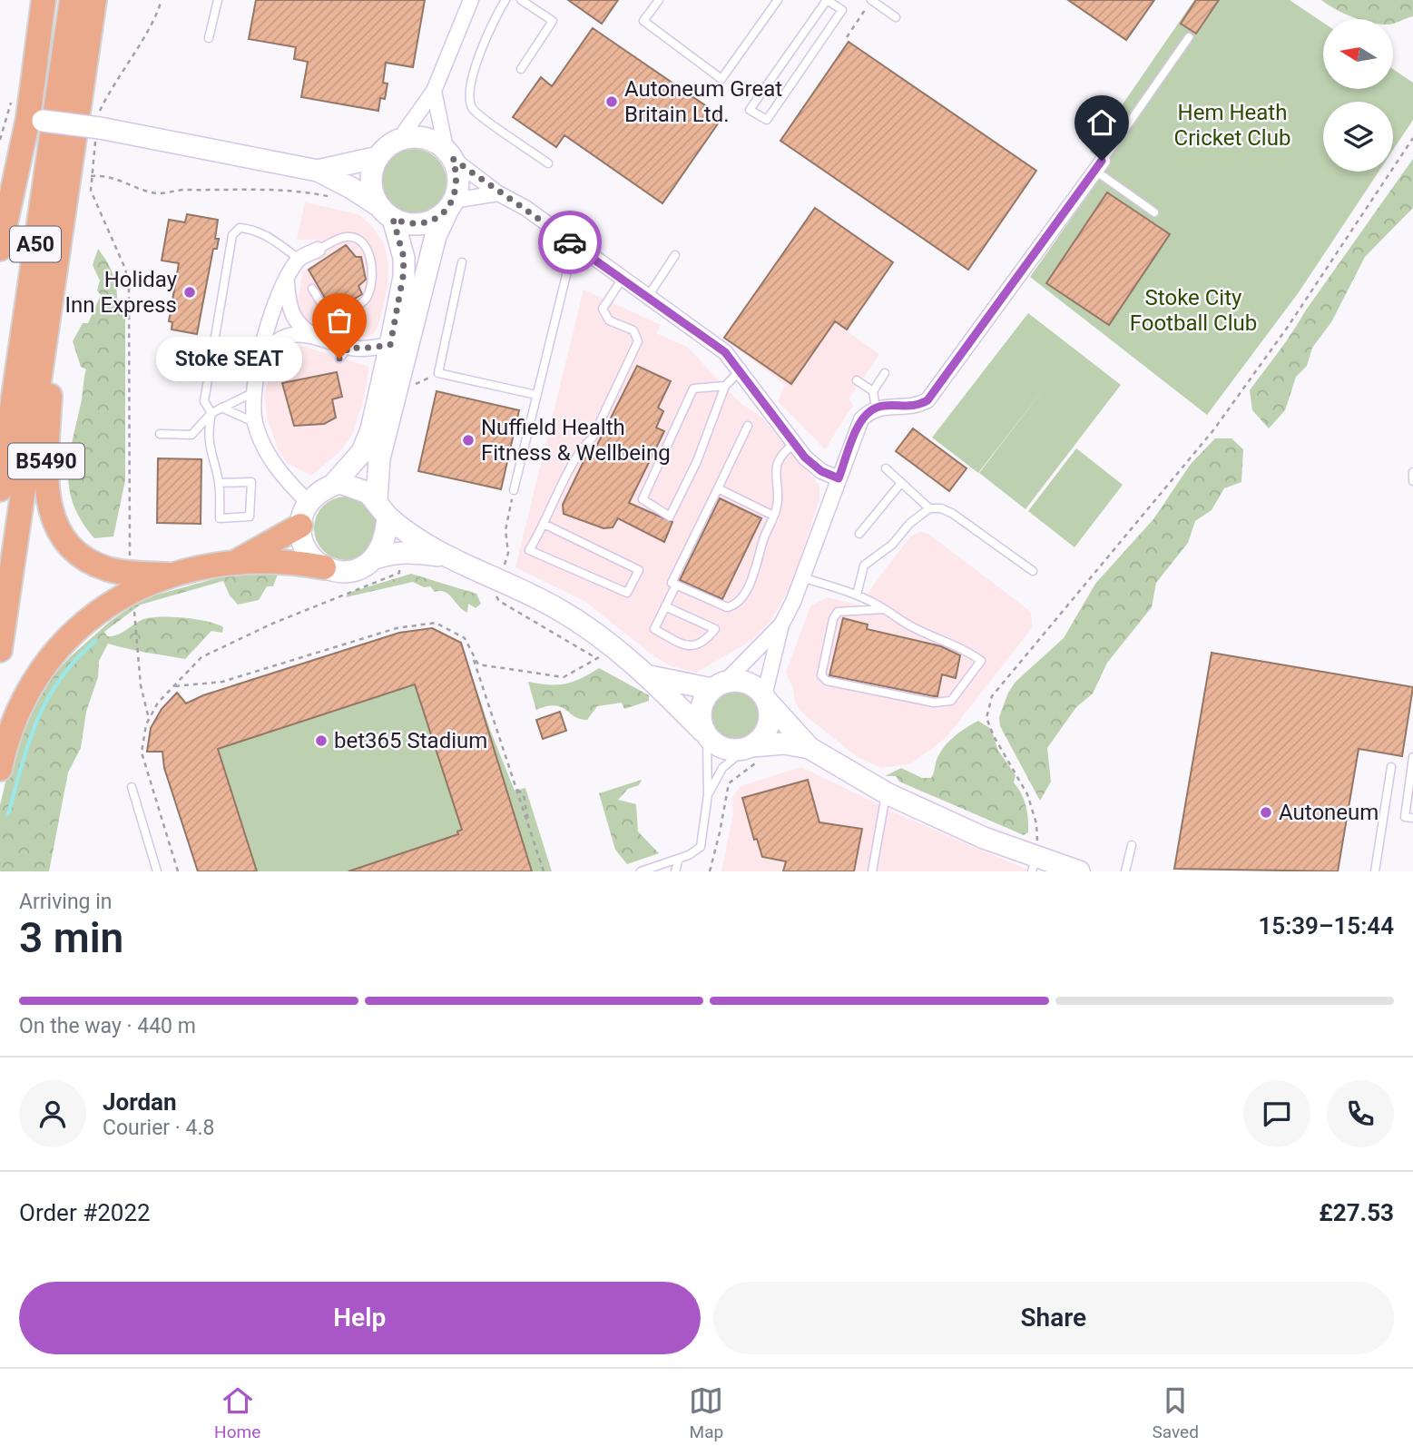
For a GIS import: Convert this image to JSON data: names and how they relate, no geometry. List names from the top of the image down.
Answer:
{
  "streets": {
    "highway": ["A50", "B5490"]
  },
  "crossings": [
    ["A50", "B5490"]
  ],
  "parks": ["Hem Heath Cricket Club", "Stoke City Football Club"],
  "places": [
    "Autoneum Great Britain Ltd.",
    "Holiday Inn Express",
    "Stoke SEAT",
    "Nuffield Health Fitness & Wellbeing",
    "bet365 Stadium",
    "Autoneum"
  ],
  "north": "left",
  "page": {
    "bubble": "Stoke SEAT",
    "heading": ["3 min", "Arriving in", "15:39–15:44"],
    "panel": [
      "Jordan",
      "Courier · 4.8",
      "Order #2022",
      "£27.53"
    ],
    "bar": "On the way · 440 m",
    "buttons": ["Help", "Share"],
    "tabs": ["Home", "Map", "Saved"]
  }
}
